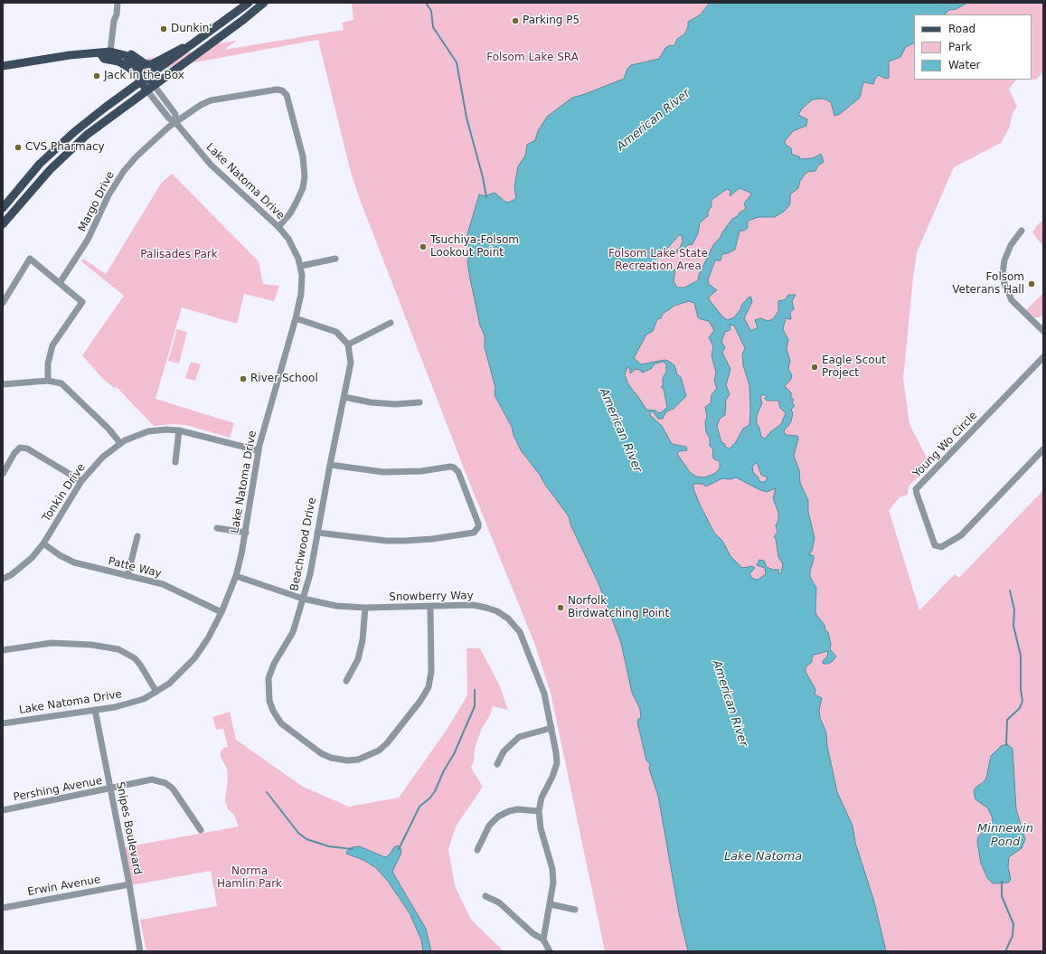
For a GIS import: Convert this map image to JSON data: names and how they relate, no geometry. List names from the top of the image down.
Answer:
{
  "streets": {
    "street": [
      "Lake Natoma Drive",
      "Margo Drive",
      "Young Wo Circle",
      "Tonkin Drive",
      "Beachwood Drive",
      "Patte Way",
      "Snowberry Way",
      "Pershing Avenue",
      "Snipes Boulevard",
      "Erwin Avenue"
    ]
  },
  "crossings": [
    ["Lake Natoma Drive", "Margo Drive"],
    ["Lake Natoma Drive", "Tonkin Drive"],
    ["Lake Natoma Drive", "Patte Way"],
    ["Lake Natoma Drive", "Snowberry Way"],
    ["Lake Natoma Drive", "Snipes Boulevard"],
    ["Tonkin Drive", "Patte Way"],
    ["Beachwood Drive", "Snowberry Way"],
    ["Pershing Avenue", "Snipes Boulevard"],
    ["Snipes Boulevard", "Erwin Avenue"]
  ],
  "water": ["American River", "Minnewin Pond", "Lake Natoma"],
  "parks": [
    "Folsom Lake SRA",
    "Folsom Lake State Recreation Area",
    "Palisades Park",
    "Norma Hamlin Park"
  ],
  "places": [
    "Parking P5",
    "Dunkin'",
    "Jack in the Box",
    "CVS Pharmacy",
    "Tsuchiya-Folsom Lookout Point",
    "Folsom Veterans Hall",
    "Eagle Scout Project",
    "River School",
    "Norfolk Birdwatching Point"
  ],
  "legend": ["Road", "Park", "Water"]
}
